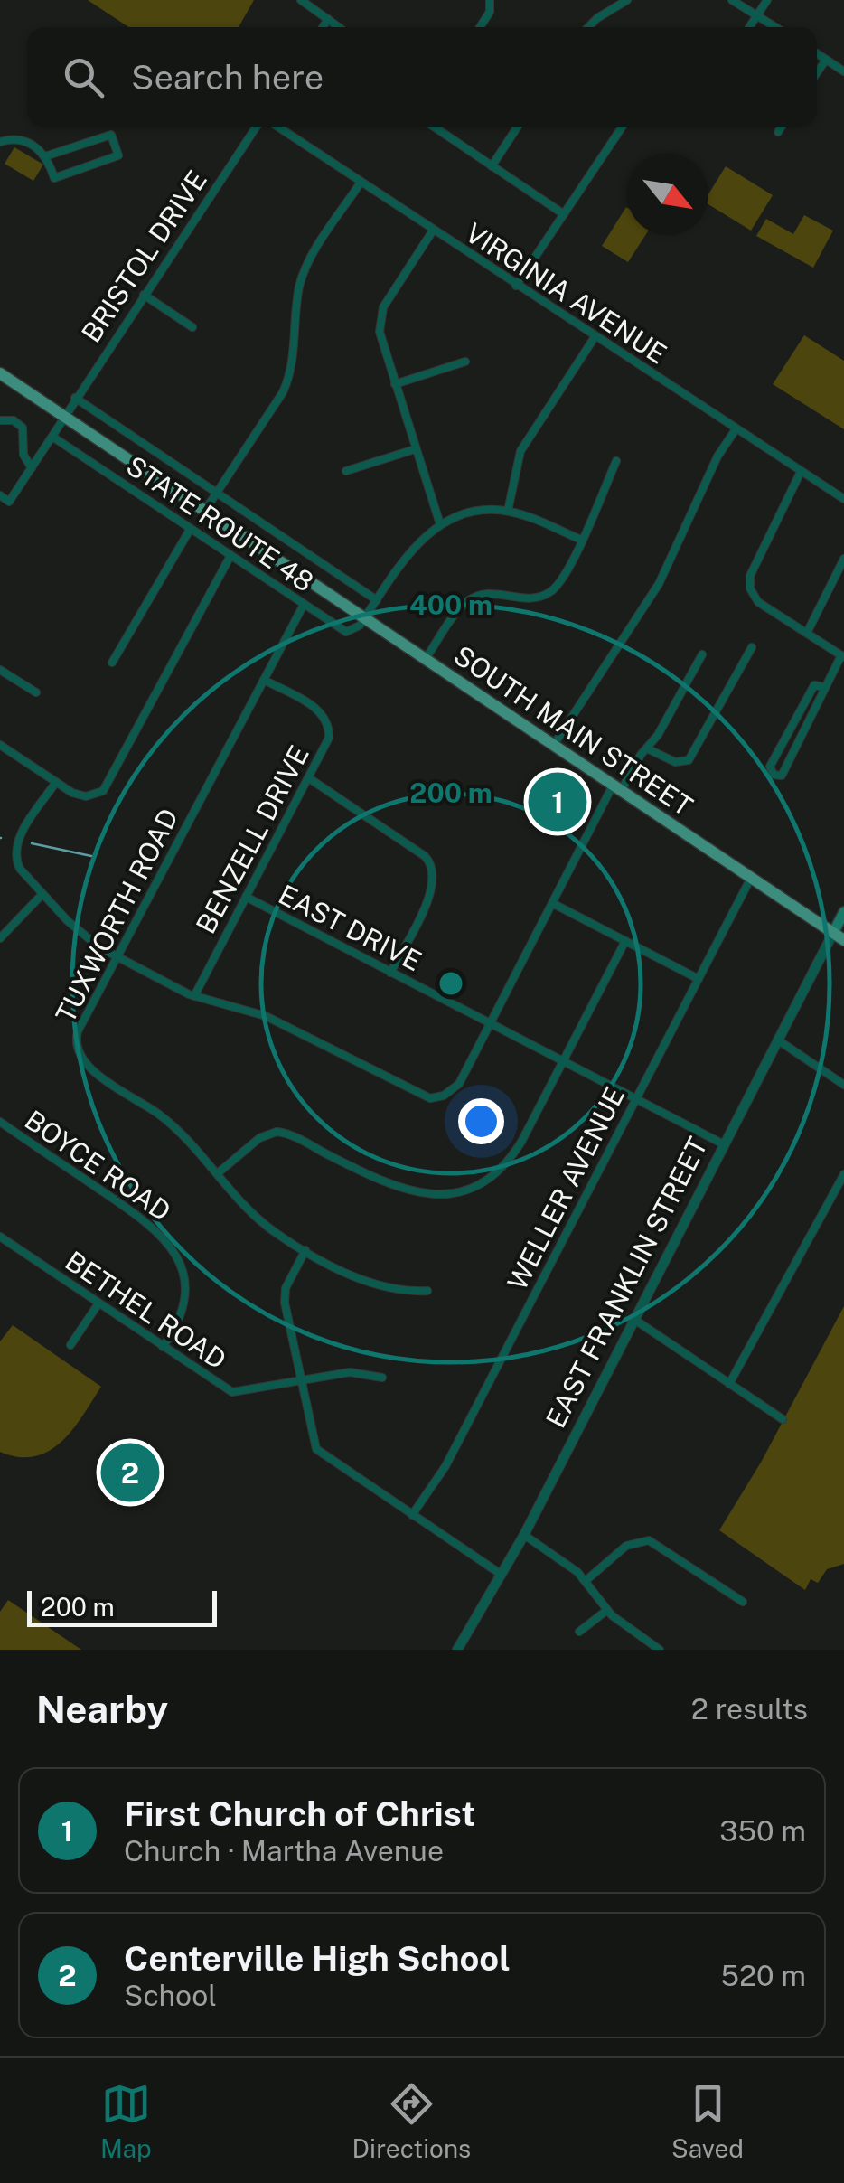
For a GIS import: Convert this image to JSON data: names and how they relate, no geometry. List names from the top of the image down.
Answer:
{
  "streets": {
    "main road": ["SOUTH MAIN STREET"],
    "street": [
      "BRISTOL DRIVE",
      "VIRGINIA AVENUE",
      "STATE ROUTE 48",
      "BENZELL DRIVE",
      "TUXWORTH ROAD",
      "EAST DRIVE",
      "BOYCE ROAD",
      "WELLER AVENUE",
      "EAST FRANKLIN STREET",
      "BETHEL ROAD"
    ]
  },
  "crossings": [
    ["BRISTOL DRIVE", "STATE ROUTE 48"],
    ["BRISTOL DRIVE", "SOUTH MAIN STREET"],
    ["STATE ROUTE 48", "SOUTH MAIN STREET"],
    ["STATE ROUTE 48", "TUXWORTH ROAD"],
    ["SOUTH MAIN STREET", "WELLER AVENUE"],
    ["SOUTH MAIN STREET", "EAST FRANKLIN STREET"],
    ["BENZELL DRIVE", "TUXWORTH ROAD"],
    ["BENZELL DRIVE", "EAST DRIVE"],
    ["EAST DRIVE", "WELLER AVENUE"],
    ["EAST DRIVE", "EAST FRANKLIN STREET"],
    ["BOYCE ROAD", "BETHEL ROAD"]
  ],
  "scale_bar": "200 m",
  "north": "bottom right",
  "page": {
    "search": "Search here",
    "pins": ["1", "2"],
    "scale": "200 m",
    "heading": ["Nearby", "2 results"],
    "list": [
      {
        "mark": "1",
        "name": "First Church of Christ",
        "note": "Church · Martha Avenue",
        "value": "350 m"
      },
      {
        "mark": "2",
        "name": "Centerville High School",
        "note": "School",
        "value": "520 m"
      }
    ],
    "nav": ["Map", "Directions", "Saved"]
  },
  "rings": ["400 m", "200 m"]
}
